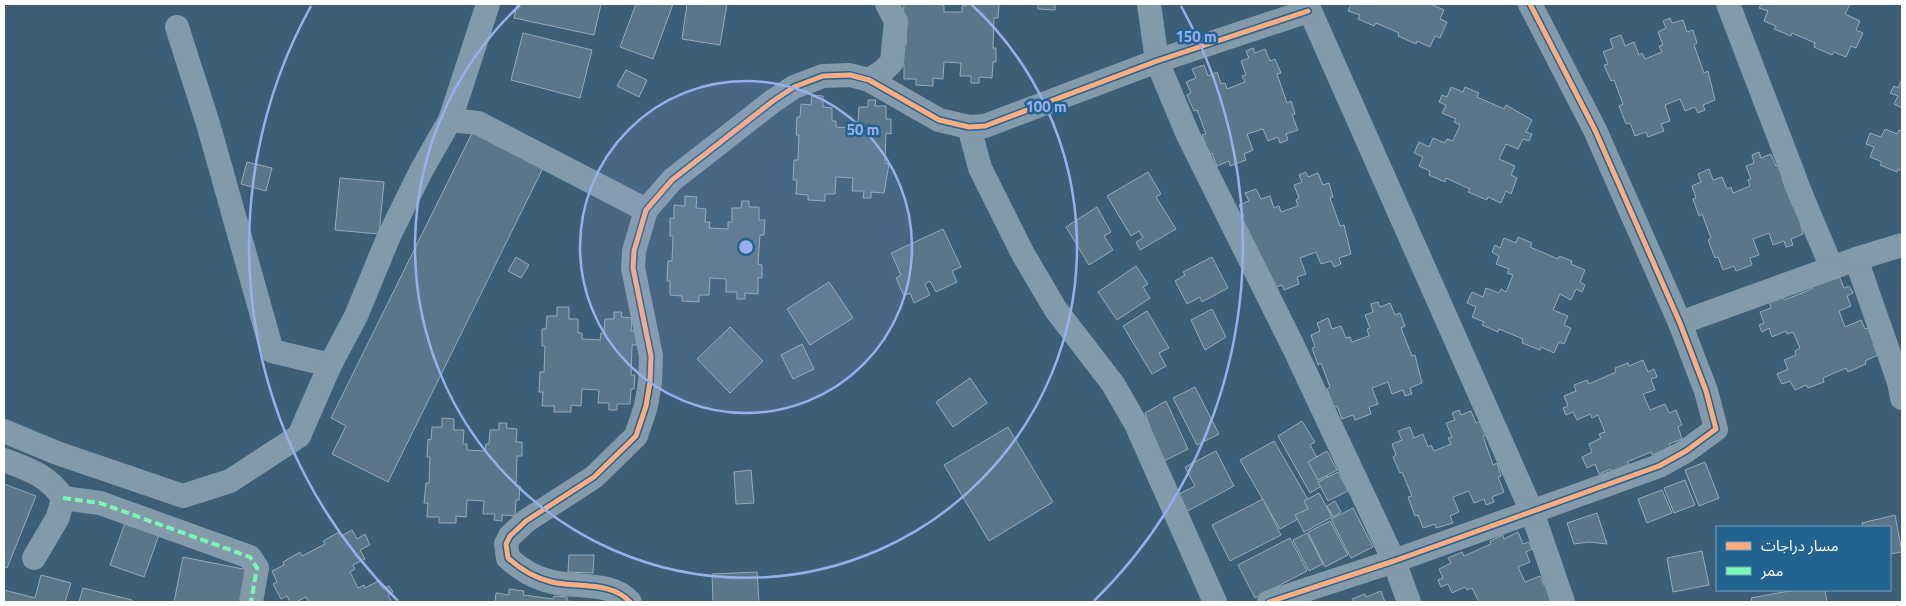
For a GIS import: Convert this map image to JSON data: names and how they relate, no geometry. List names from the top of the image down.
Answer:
{
  "legend": ["مسار دراجات", "ممر"],
  "rings": ["150 m", "100 m", "50 m"]
}
